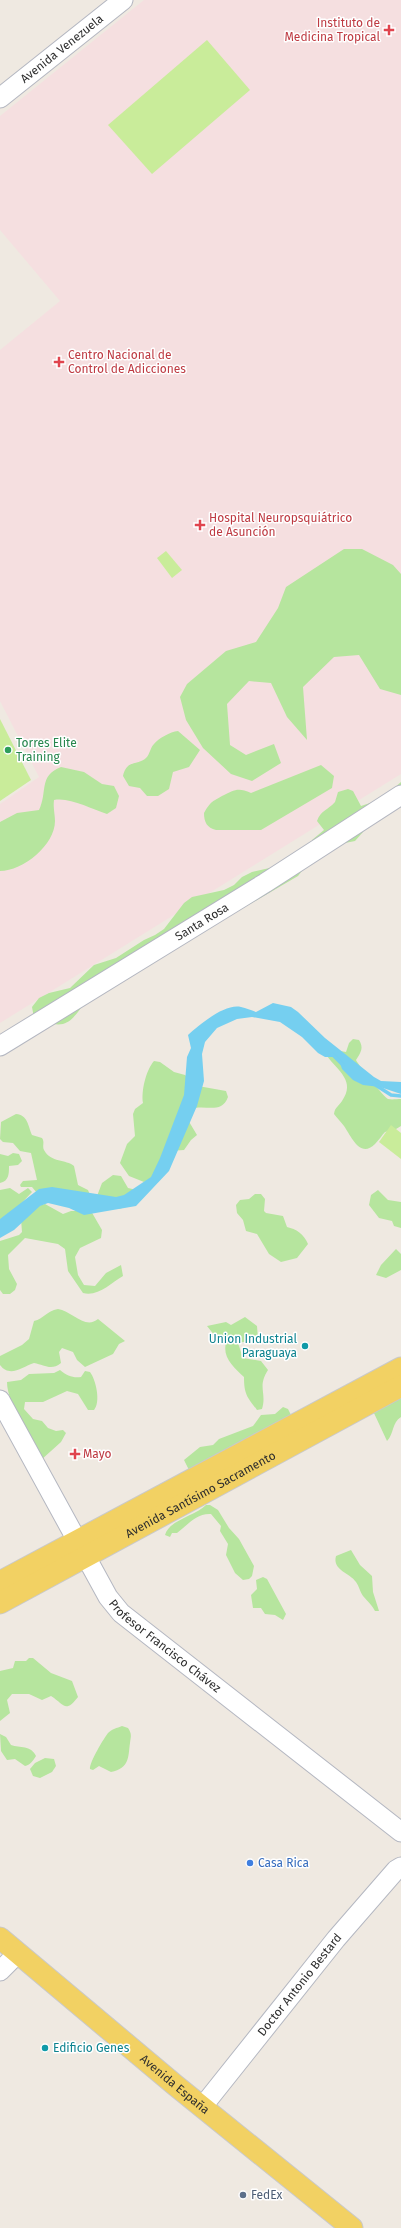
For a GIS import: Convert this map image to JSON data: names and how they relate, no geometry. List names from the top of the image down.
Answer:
{
  "streets": {
    "main road": ["Avenida Santísimo Sacramento", "Avenida España"],
    "street": [
      "Avenida Venezuela",
      "Santa Rosa",
      "Profesor Francisco Chávez",
      "Doctor Antonio Bestard"
    ]
  },
  "crossings": [
    ["Avenida Santísimo Sacramento", "Profesor Francisco Chávez"],
    ["Doctor Antonio Bestard", "Avenida España"]
  ],
  "places": {
    "health": [
      "Instituto de Medicina Tropical",
      "Centro Nacional de Control de Adicciones",
      "Hospital Neuropsquiátrico de Asunción",
      "Mayo"
    ],
    "other": [
      "Torres Elite Training",
      "Union Industrial Paraguaya",
      "Casa Rica",
      "Edificio Genes",
      "FedEx"
    ]
  }
}
